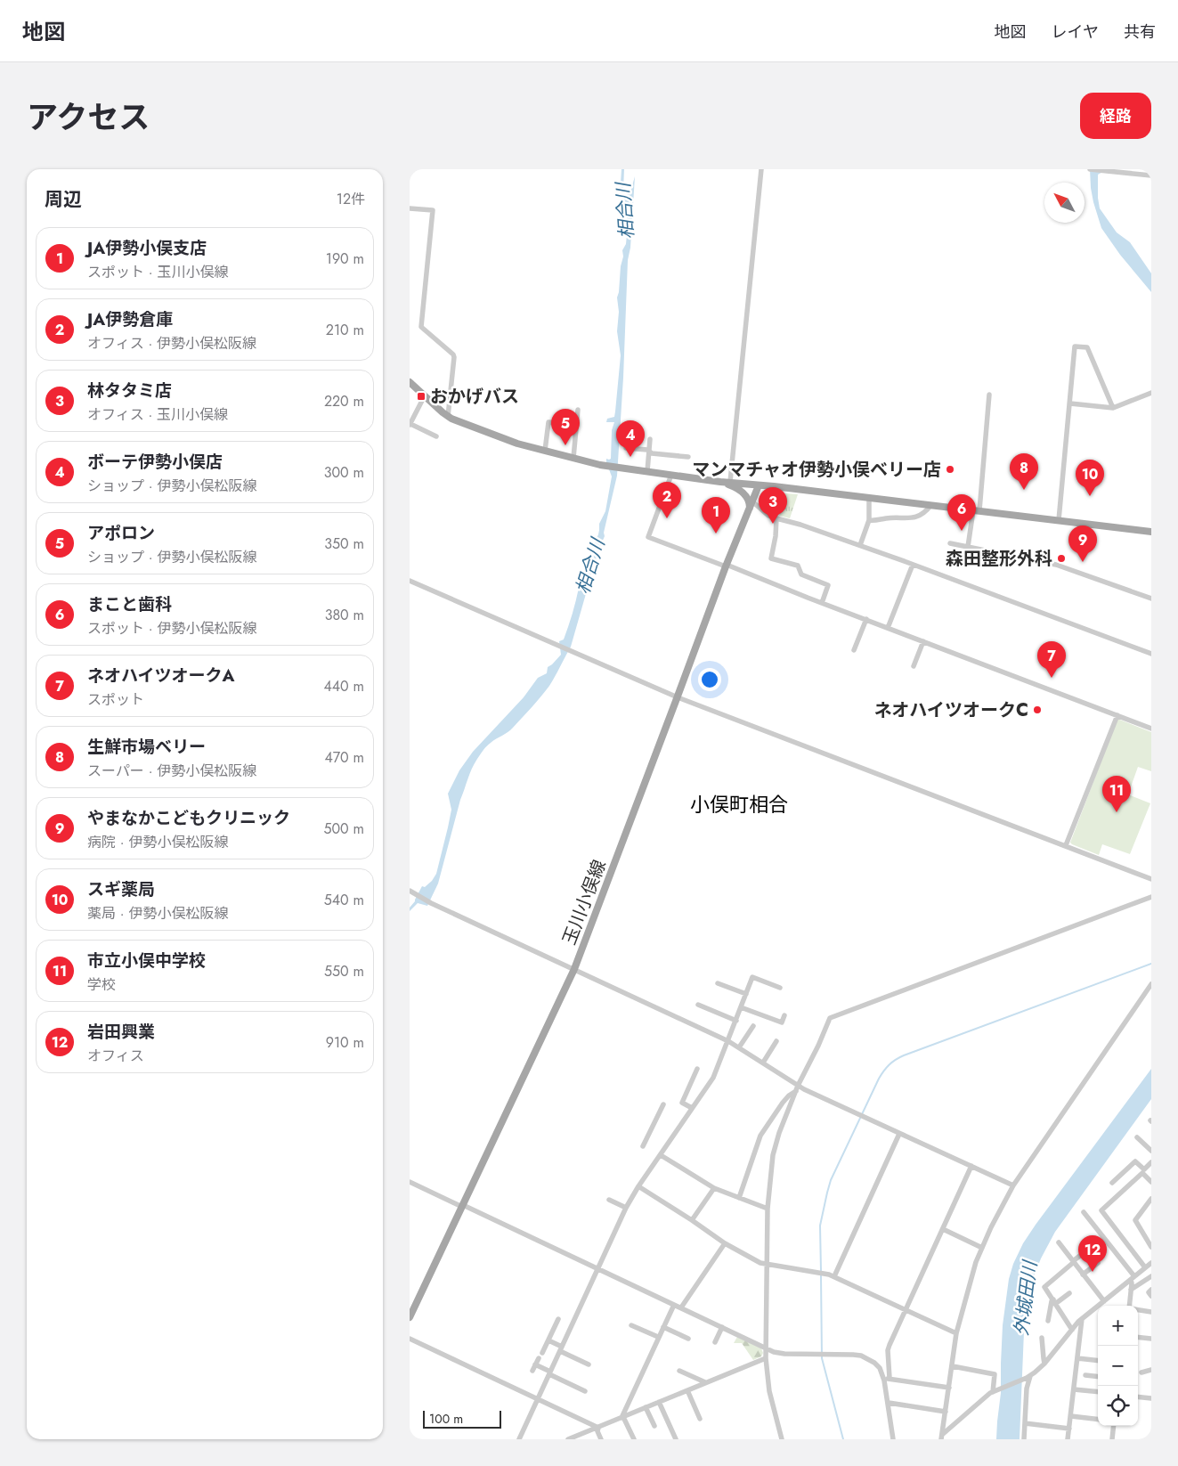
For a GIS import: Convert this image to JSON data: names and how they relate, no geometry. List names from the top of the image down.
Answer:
{
  "streets": {
    "main road": ["玉川小俣線"]
  },
  "districts": ["小俣町相合"],
  "water": ["相合川", "外城田川"],
  "places": {
    "transit": ["おかげバス"],
    "other": ["マンマチャオ伊勢小俣ベリー店", "森田整形外科", "ネオハイツオークC"]
  },
  "scale_bar": "100 m",
  "north": "top left",
  "page": {
    "header": "地図",
    "nav": ["地図", "レイヤ", "共有"],
    "title": "アクセス",
    "buttons": "経路",
    "heading": ["周辺", "12件"],
    "list": [
      {
        "mark": "1",
        "name": "JA伊勢小俣支店",
        "note": "スポット · 玉川小俣線",
        "value": "190 m"
      },
      {
        "mark": "2",
        "name": "JA伊勢倉庫",
        "note": "オフィス · 伊勢小俣松阪線",
        "value": "210 m"
      },
      {
        "mark": "3",
        "name": "林タタミ店",
        "note": "オフィス · 玉川小俣線",
        "value": "220 m"
      },
      {
        "mark": "4",
        "name": "ボーテ伊勢小俣店",
        "note": "ショップ · 伊勢小俣松阪線",
        "value": "300 m"
      },
      {
        "mark": "5",
        "name": "アポロン",
        "note": "ショップ · 伊勢小俣松阪線",
        "value": "350 m"
      },
      {
        "mark": "6",
        "name": "まこと歯科",
        "note": "スポット · 伊勢小俣松阪線",
        "value": "380 m"
      },
      {
        "mark": "7",
        "name": "ネオハイツオークA",
        "note": "スポット",
        "value": "440 m"
      },
      {
        "mark": "8",
        "name": "生鮮市場ベリー",
        "note": "スーパー · 伊勢小俣松阪線",
        "value": "470 m"
      },
      {
        "mark": "9",
        "name": "やまなかこどもクリニック",
        "note": "病院 · 伊勢小俣松阪線",
        "value": "500 m"
      },
      {
        "mark": "10",
        "name": "スギ薬局",
        "note": "薬局 · 伊勢小俣松阪線",
        "value": "540 m"
      },
      {
        "mark": "11",
        "name": "市立小俣中学校",
        "note": "学校",
        "value": "550 m"
      },
      {
        "mark": "12",
        "name": "岩田興業",
        "note": "オフィス",
        "value": "910 m"
      }
    ],
    "pins": [
      "5",
      "4",
      "8",
      "10",
      "2",
      "3",
      "6",
      "1",
      "9",
      "7",
      "11",
      "12"
    ],
    "map_buttons": ["+", "−"],
    "scale": "100 m"
  }
}
